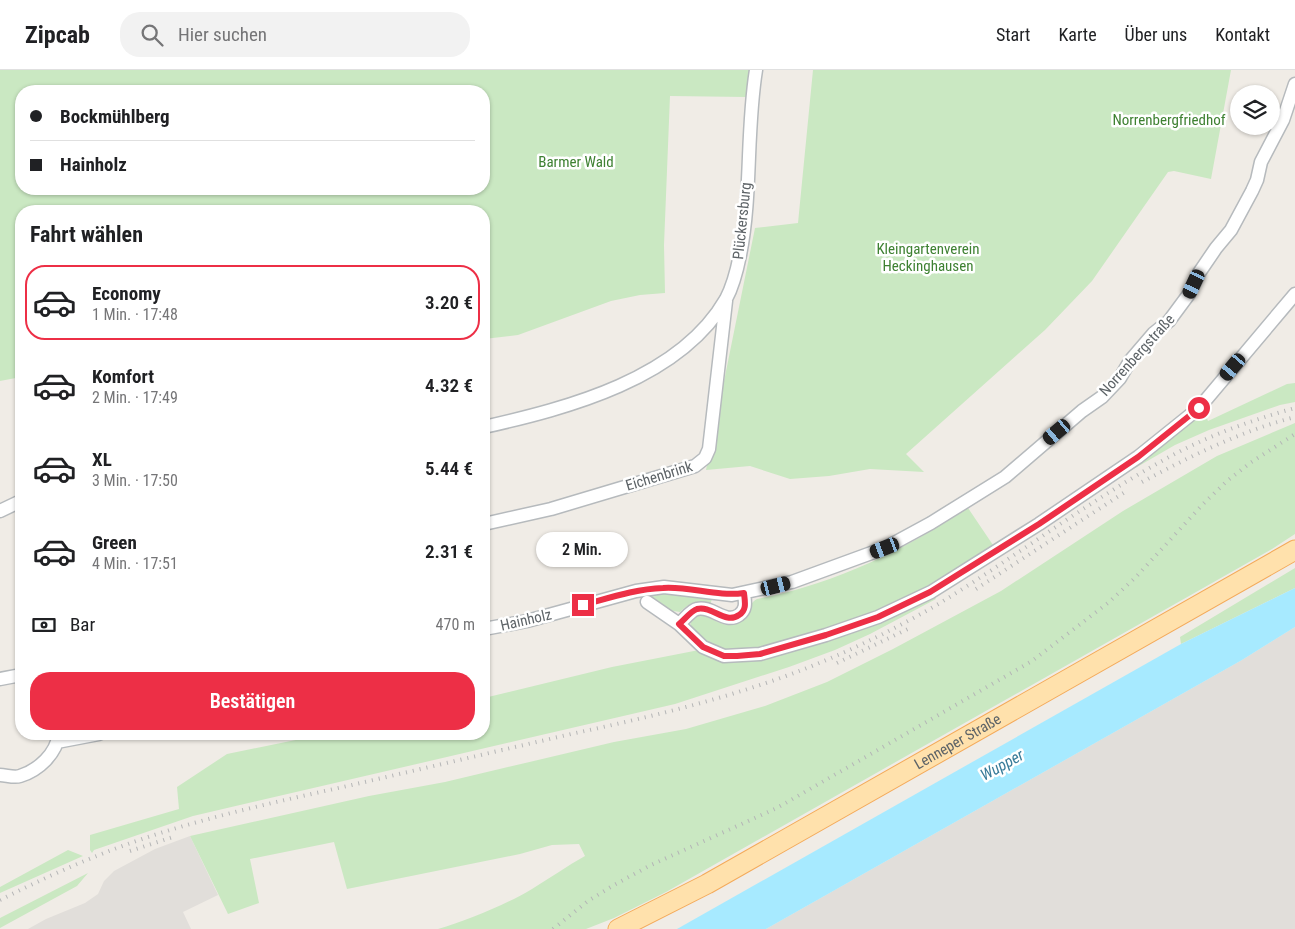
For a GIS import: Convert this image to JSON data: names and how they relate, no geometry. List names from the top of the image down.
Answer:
{
  "streets": {
    "main road": ["Lenneper Straße"],
    "street": [
      "Plückersburg",
      "Norrenbergstraße",
      "Eichenbrink",
      "Hainholz"
    ]
  },
  "crossings": [
    ["Plückersburg", "Eichenbrink"],
    ["Norrenbergstraße", "Hainholz"]
  ],
  "water": ["Wupper"],
  "parks": ["Norrenbergfriedhof", "Barmer Wald", "Kleingartenverein Heckinghausen"],
  "page": {
    "header": "Zipcab",
    "search": "Hier suchen",
    "nav": [
      "Start",
      "Karte",
      "Über uns",
      "Kontakt"
    ],
    "banner": ["Bockmühlberg", "Hainholz"],
    "heading": "Fahrt wählen",
    "list": [
      {
        "name": "Economy",
        "note": "1 Min. · 17:48",
        "value": "3.20 €"
      },
      {
        "name": "Komfort",
        "note": "2 Min. · 17:49",
        "value": "4.32 €"
      },
      {
        "name": "XL",
        "note": "3 Min. · 17:50",
        "value": "5.44 €"
      },
      {
        "name": "Green",
        "note": "4 Min. · 17:51",
        "value": "2.31 €"
      }
    ],
    "bubble": "2 Min.",
    "pay": ["Bar", "470 m"],
    "buttons": "Bestätigen"
  }
}
